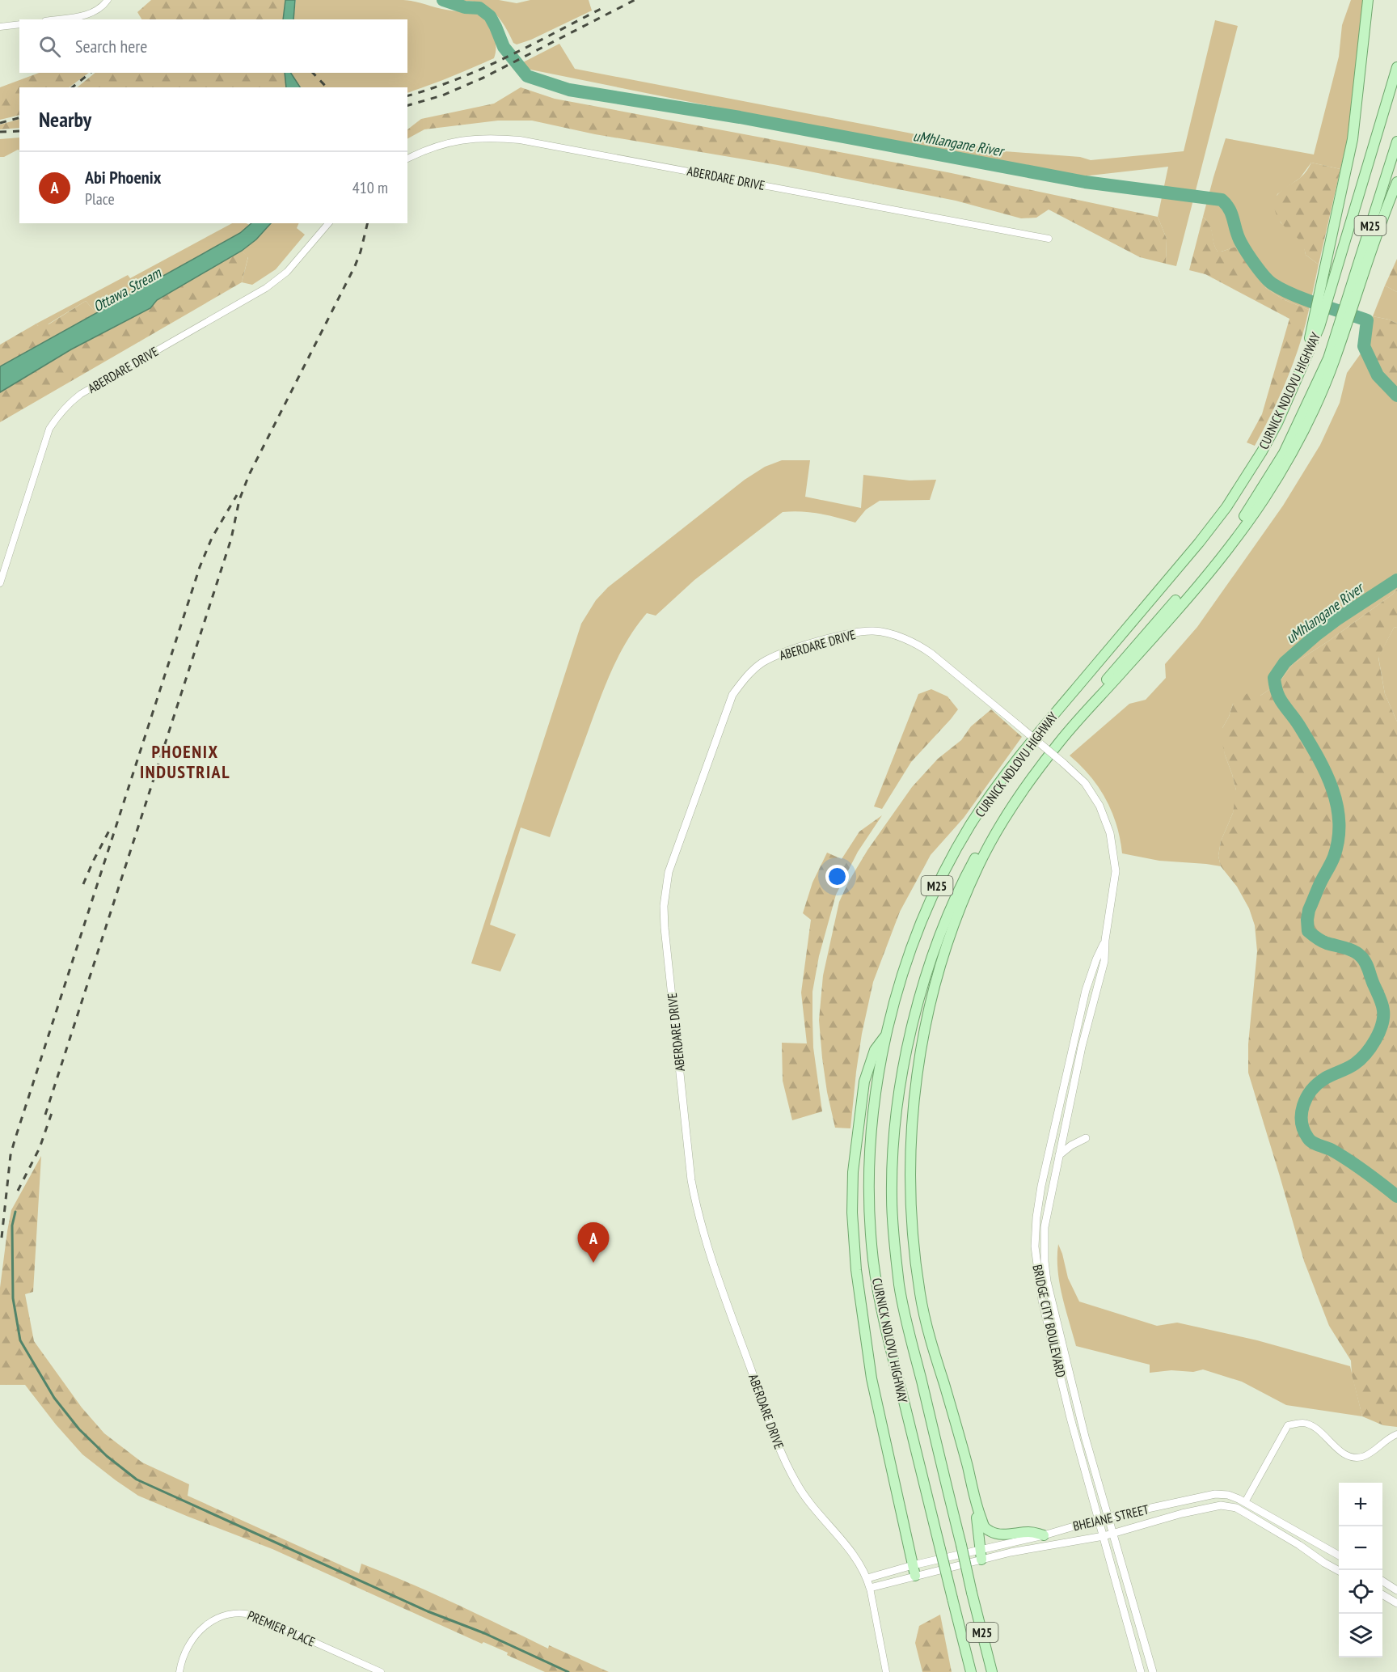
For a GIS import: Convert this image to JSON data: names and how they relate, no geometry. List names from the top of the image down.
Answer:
{
  "streets": {
    "main road": ["M25", "CURNICK NDLOVU HIGHWAY"],
    "street": [
      "ABERDARE DRIVE",
      "BRIDGE CITY BOULEVARD",
      "BHEJANE STREET",
      "PREMIER PLACE"
    ]
  },
  "crossings": [
    ["ABERDARE DRIVE", "BRIDGE CITY BOULEVARD"],
    ["ABERDARE DRIVE", "BHEJANE STREET"],
    ["BRIDGE CITY BOULEVARD", "BHEJANE STREET"]
  ],
  "districts": ["PHOENIX INDUSTRIAL"],
  "water": ["uMhlangane River", "Ottawa Stream"],
  "page": {
    "search": "Search here",
    "heading": "Nearby",
    "list": [
      {
        "mark": "A",
        "name": "Abi Phoenix",
        "note": "Place",
        "value": "410 m"
      }
    ],
    "pins": "A",
    "map_buttons": ["+", "−"]
  }
}
